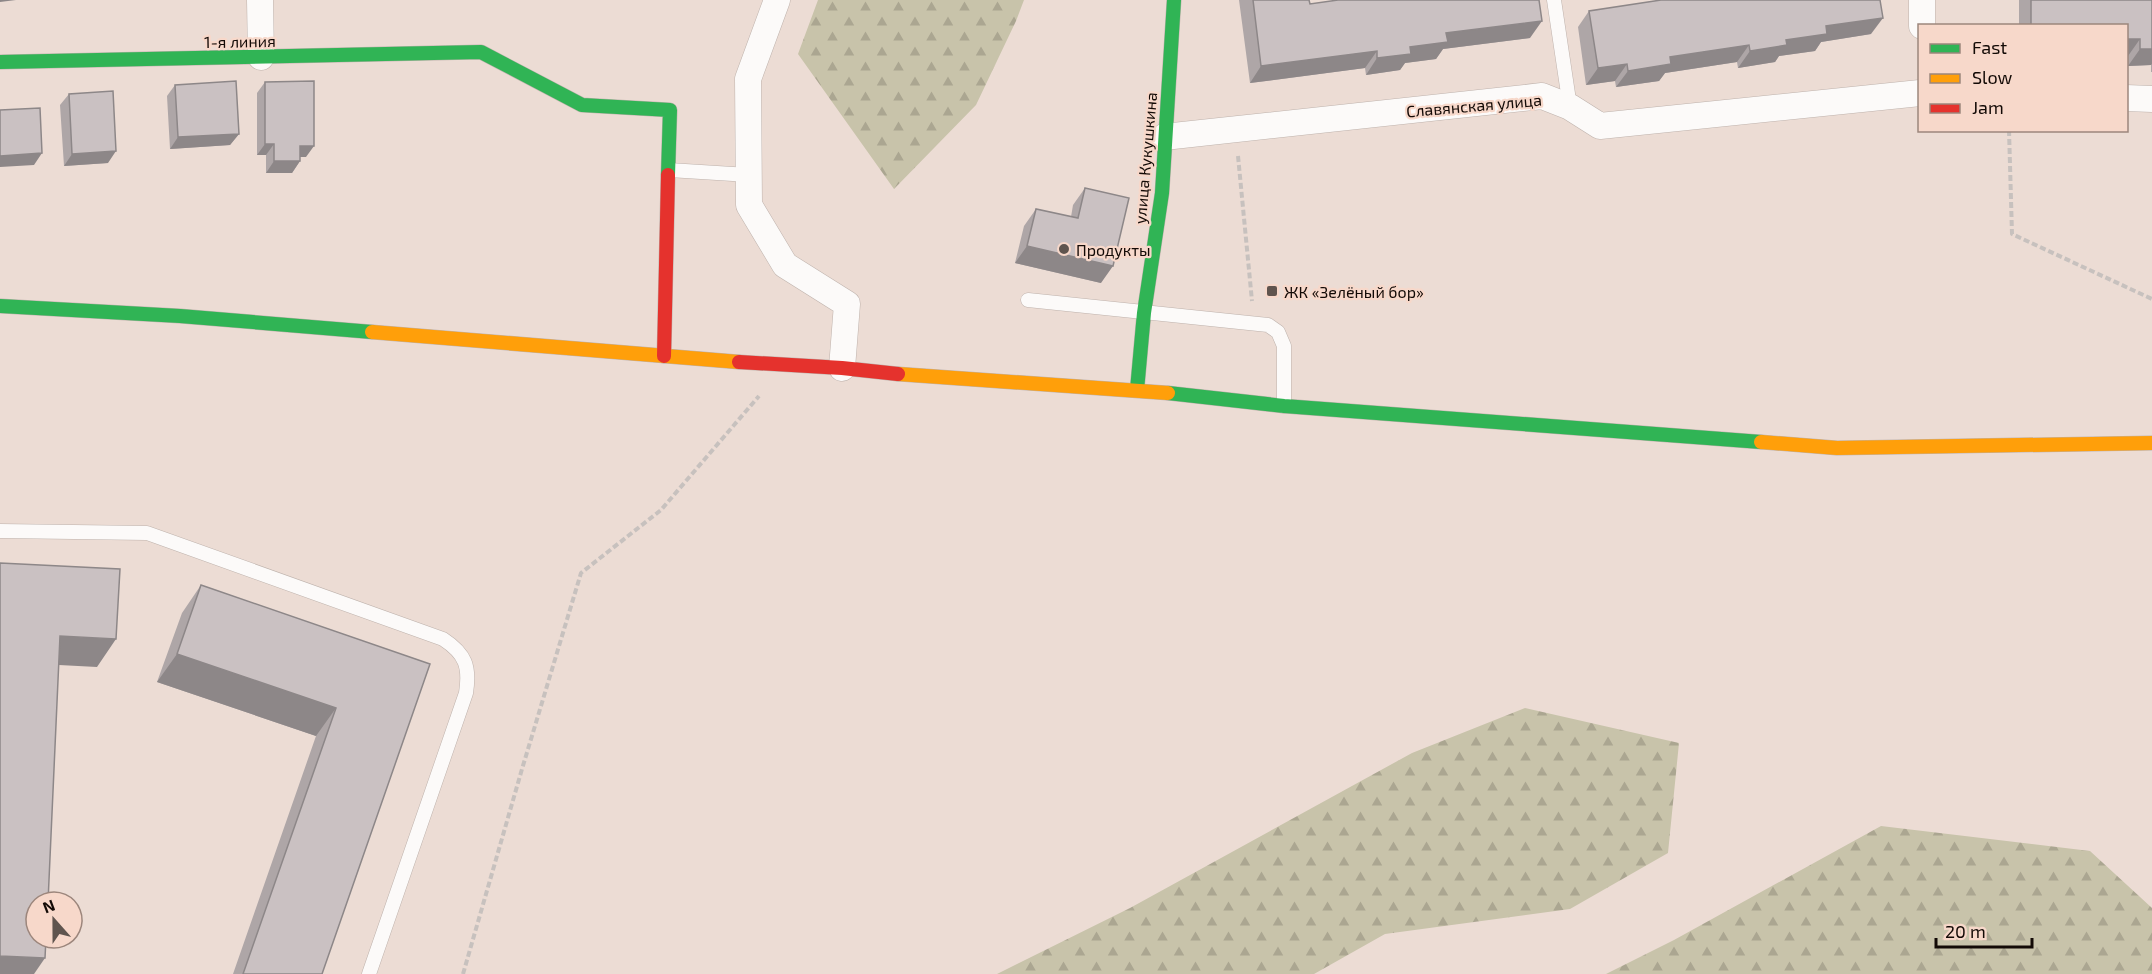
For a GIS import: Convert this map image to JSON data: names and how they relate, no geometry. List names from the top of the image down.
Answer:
{
  "streets": {
    "street": ["1-я линия", "Славянская улица", "улица Кукушкина"]
  },
  "crossings": [
    ["Славянская улица", "улица Кукушкина"]
  ],
  "places": {
    "other": ["Продукты"],
    "transit": ["ЖК «Зелёный бор»"]
  },
  "legend": ["Fast", "Slow", "Jam"],
  "scale_bar": "20 m",
  "north": "top"
}
